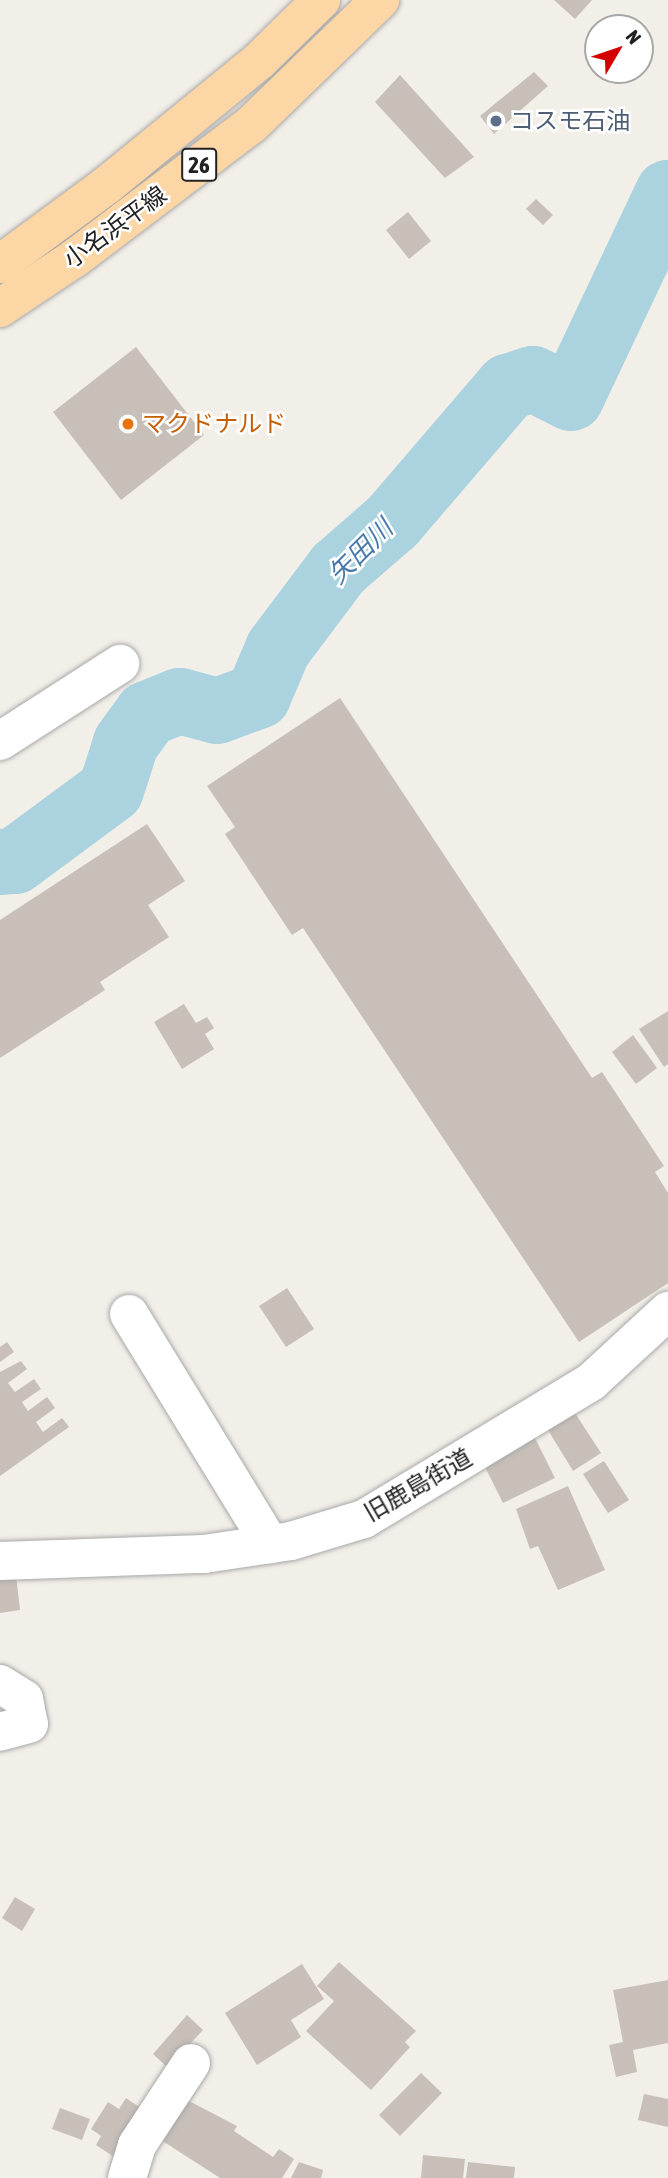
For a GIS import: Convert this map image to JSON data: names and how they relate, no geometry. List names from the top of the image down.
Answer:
{
  "streets": {
    "main road": ["26", "小名浜平線"],
    "street": ["旧鹿島街道"]
  },
  "water": ["矢田川"],
  "places": ["コスモ石油", "マクドナルド"],
  "north": "top right"
}
